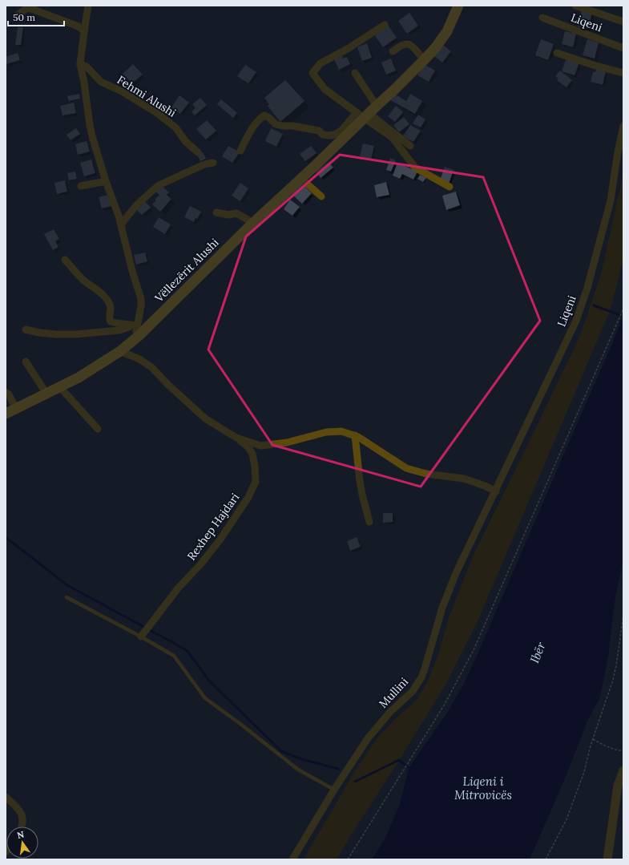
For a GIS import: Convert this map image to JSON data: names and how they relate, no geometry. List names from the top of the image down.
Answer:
{
  "streets": {
    "main road": ["Vëllezërit Alushi"],
    "street": [
      "Liqeni",
      "Fehmi Alushi",
      "Rexhep Hajdari",
      "Mullini"
    ]
  },
  "crossings": [
    ["Liqeni", "Rexhep Hajdari"],
    ["Liqeni", "Mullini"],
    ["Vëllezërit Alushi", "Rexhep Hajdari"],
    ["Rexhep Hajdari", "Mullini"]
  ],
  "water": ["Ibër", "Liqeni i Mitrovicës"],
  "scale_bar": "50 m",
  "north": "top"
}
